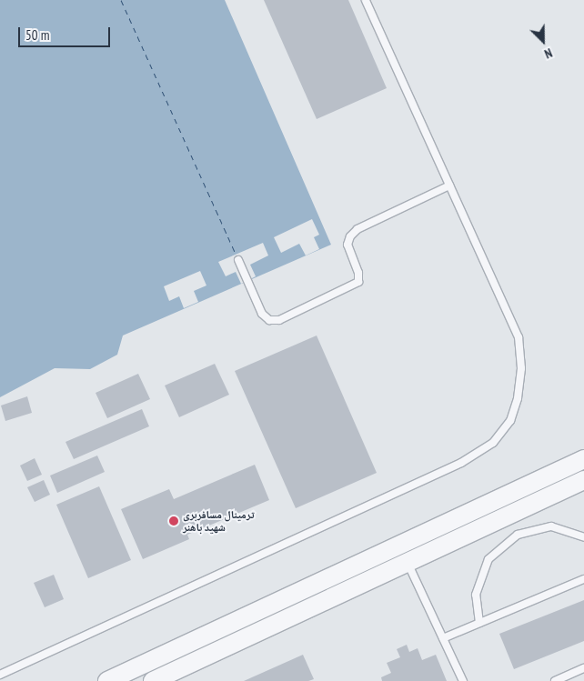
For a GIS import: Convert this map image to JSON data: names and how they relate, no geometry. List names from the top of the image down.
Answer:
{
  "places": ["ترمینال مسافربری شهید باهنر"],
  "scale_bar": "50 m",
  "north": "bottom right"
}
